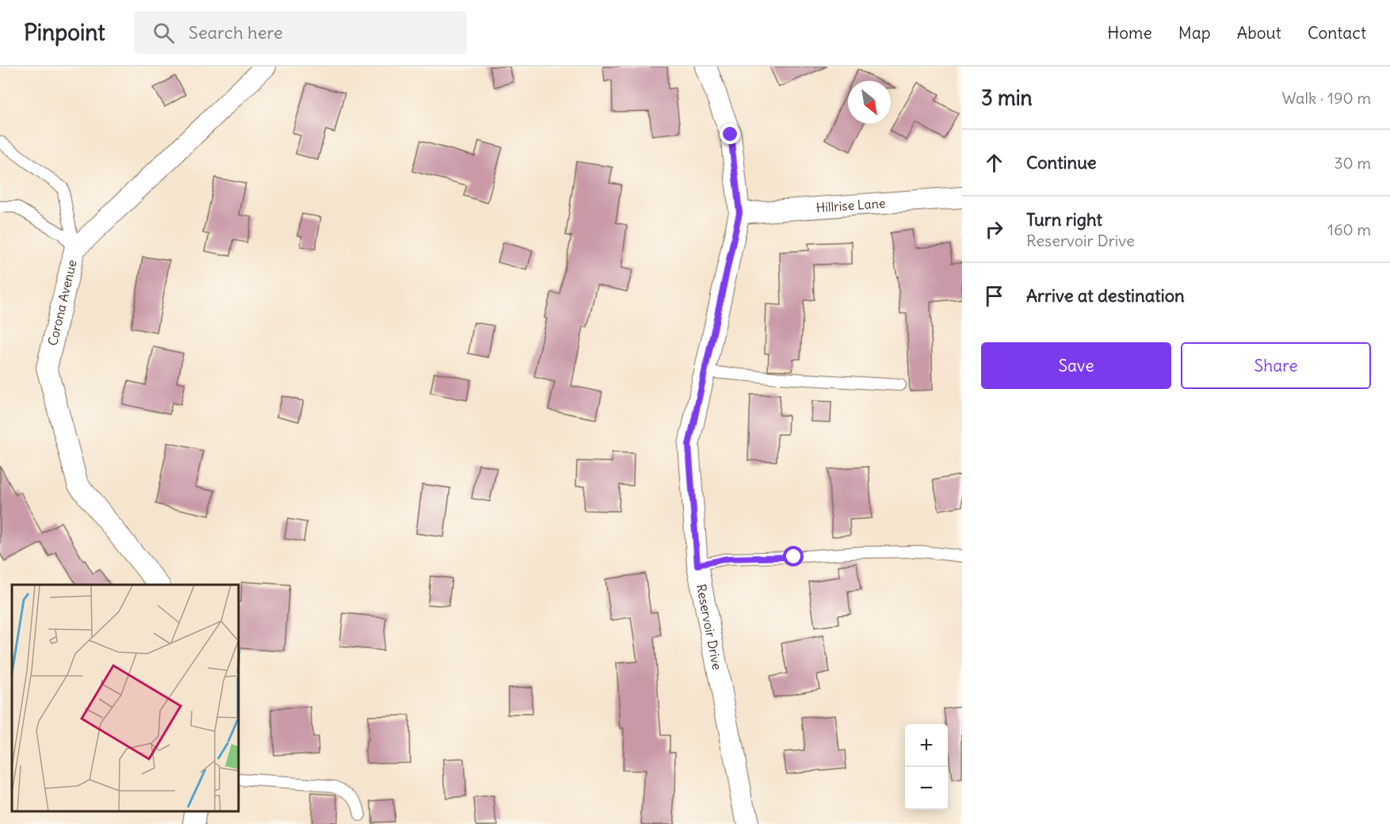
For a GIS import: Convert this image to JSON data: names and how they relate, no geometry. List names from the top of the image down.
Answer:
{
  "streets": {
    "street": ["Hillrise Lane", "Corona Avenue", "Reservoir Drive"]
  },
  "crossings": [
    ["Hillrise Lane", "Reservoir Drive"]
  ],
  "north": "bottom right",
  "page": {
    "header": "Pinpoint",
    "search": "Search here",
    "nav": [
      "Home",
      "Map",
      "About",
      "Contact"
    ],
    "heading": ["3 min", "Walk · 190 m"],
    "list": [
      ["Continue", "30 m"],
      ["Turn right", "Reservoir Drive", "160 m"],
      "Arrive at destination"
    ],
    "buttons": ["Save", "Share"],
    "map_buttons": ["+", "−"]
  }
}
